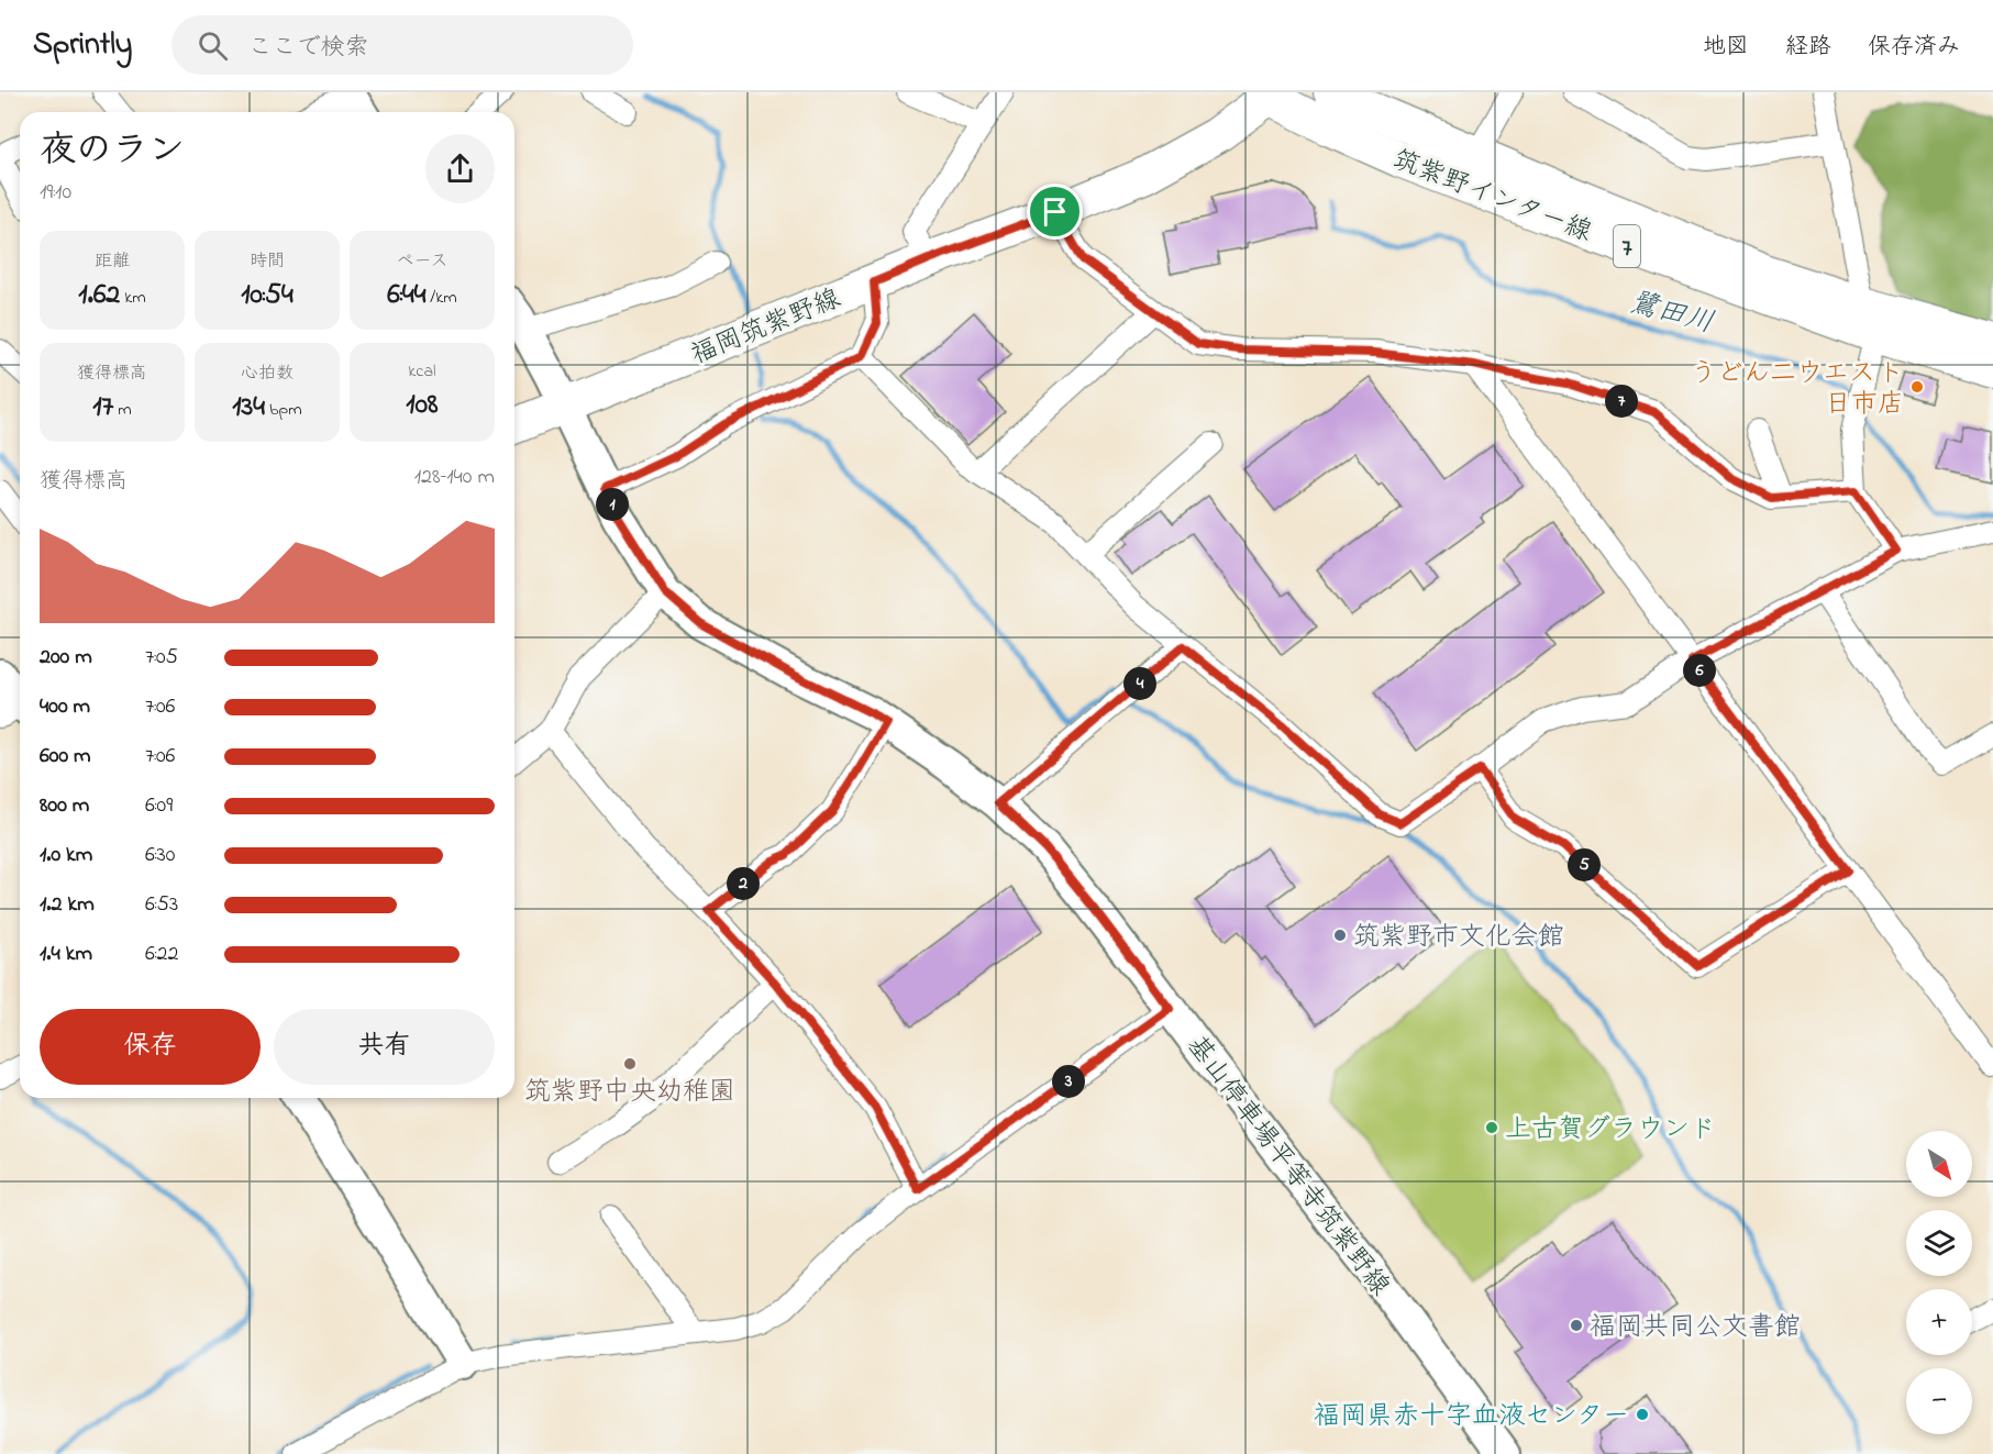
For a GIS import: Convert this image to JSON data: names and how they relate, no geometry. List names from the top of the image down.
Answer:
{
  "streets": {
    "main road": [
      "筑紫野インター線",
      "7",
      "福岡筑紫野線",
      "基山停車場平等寺筑紫野線"
    ]
  },
  "crossings": [
    ["筑紫野インター線", "福岡筑紫野線"],
    ["福岡筑紫野線", "基山停車場平等寺筑紫野線"]
  ],
  "water": ["鷺田川"],
  "places": [
    "うどん二ウエスト 日市店",
    "筑紫野市文化会館",
    "筑紫野中央幼稚園",
    "上古賀グラウンド",
    "福岡共同公文書館",
    "福岡県赤十字血液センター"
  ],
  "north": "bottom right",
  "page": {
    "header": "Sprintly",
    "search": "ここで検索",
    "nav": ["地図", "経路", "保存済み"],
    "heading": ["夜のラン", "19:10"],
    "stats": [
      ["距離", "1.62 km"],
      ["時間", "10:54"],
      ["ペース", "6:44 /km"],
      ["獲得標高", "17 m"],
      ["心拍数", "134 bpm"],
      ["kcal", "108"]
    ],
    "pins": [
      "7",
      "1",
      "6",
      "4",
      "5",
      "2",
      "3"
    ],
    "chart": ["獲得標高", "128–140 m"],
    "list": [
      {
        "name": "200 m",
        "note": "7:05"
      },
      {
        "name": "400 m",
        "note": "7:06"
      },
      {
        "name": "600 m",
        "note": "7:06"
      },
      {
        "name": "800 m",
        "note": "6:09"
      },
      {
        "name": "1.0 km",
        "note": "6:30"
      },
      {
        "name": "1.2 km",
        "note": "6:53"
      },
      {
        "name": "1.4 km",
        "note": "6:22"
      }
    ],
    "buttons": ["保存", "共有"],
    "map_buttons": ["+", "−"]
  }
}
